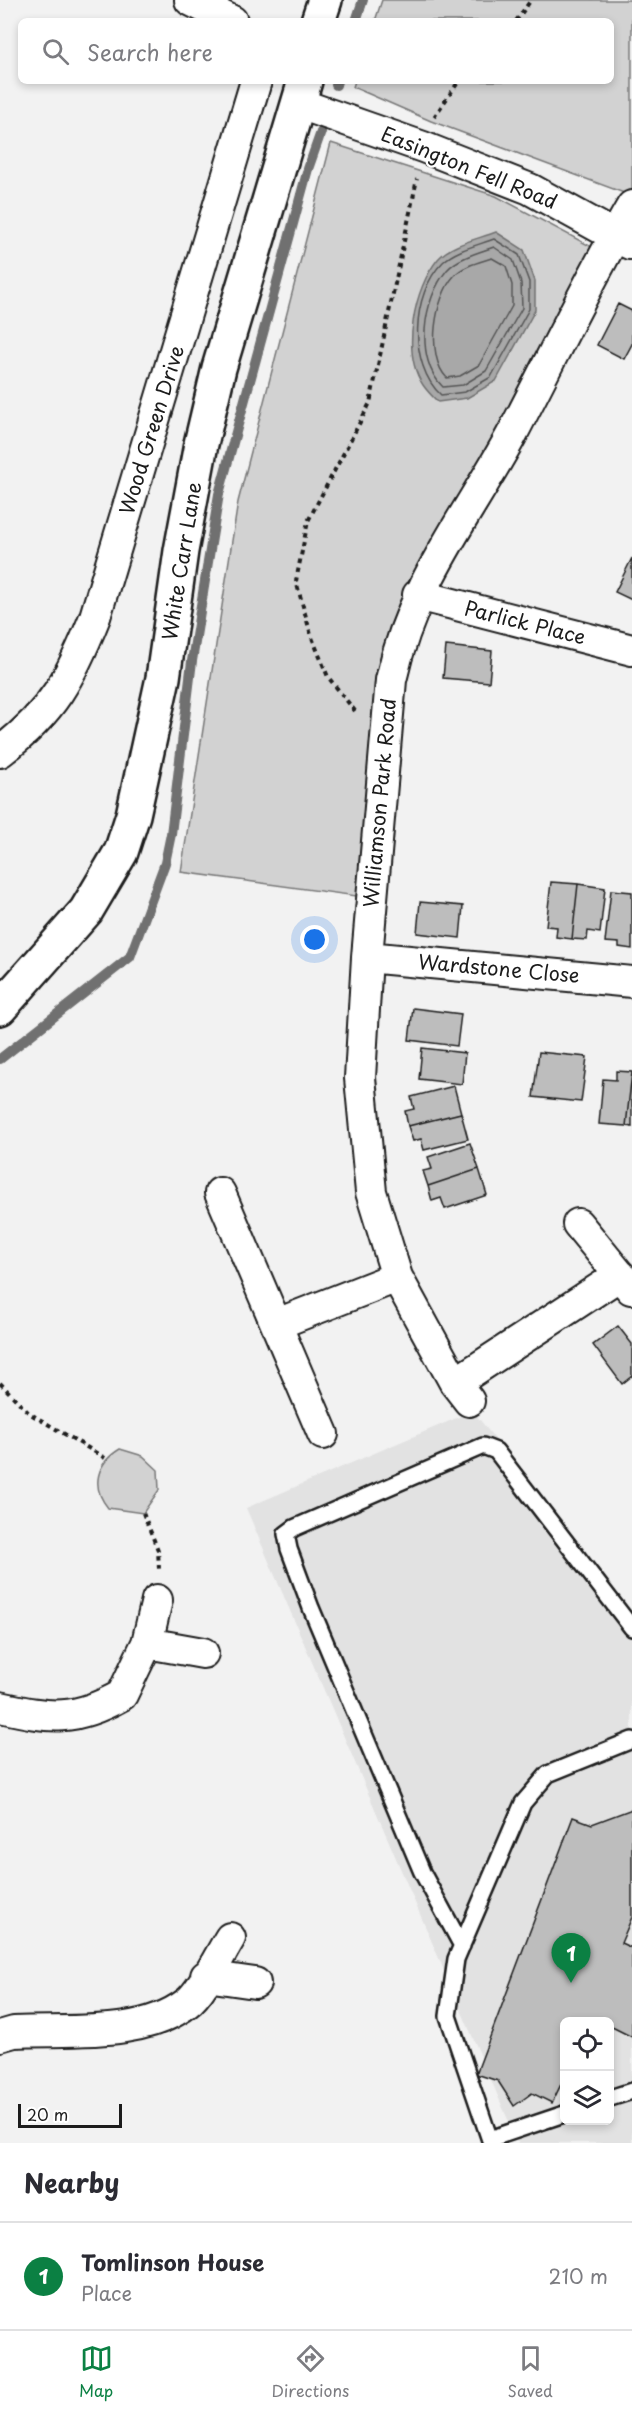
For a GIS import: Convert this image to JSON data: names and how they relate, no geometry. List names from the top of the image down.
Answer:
{
  "streets": {
    "street": [
      "Easington Fell Road",
      "Wood Green Drive",
      "White Carr Lane",
      "Parlick Place",
      "Williamson Park Road",
      "Wardstone Close"
    ]
  },
  "crossings": [
    ["Easington Fell Road", "White Carr Lane"],
    ["Easington Fell Road", "Williamson Park Road"],
    ["Parlick Place", "Williamson Park Road"],
    ["Williamson Park Road", "Wardstone Close"]
  ],
  "scale_bar": "20 m",
  "page": {
    "search": "Search here",
    "pins": "1",
    "scale": "20 m",
    "heading": "Nearby",
    "list": [
      {
        "mark": "1",
        "name": "Tomlinson House",
        "note": "Place",
        "value": "210 m"
      }
    ],
    "nav": ["Map", "Directions", "Saved"]
  }
}
